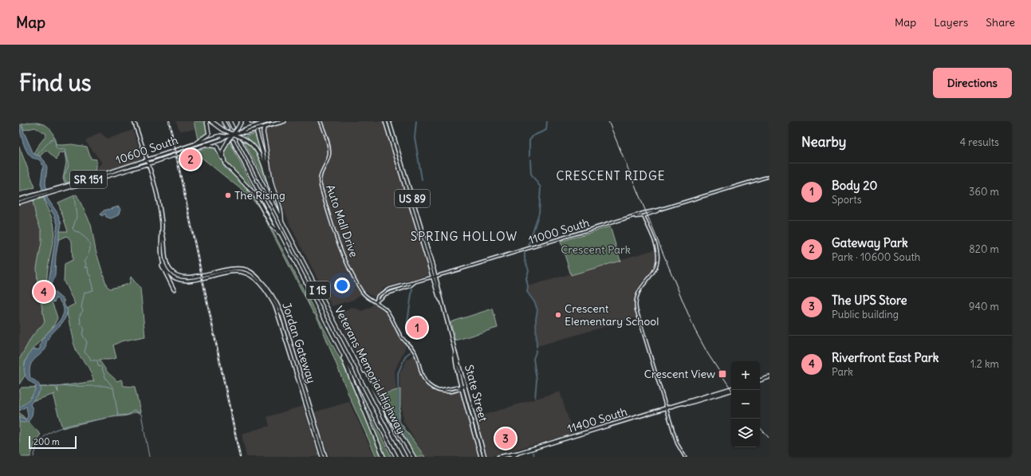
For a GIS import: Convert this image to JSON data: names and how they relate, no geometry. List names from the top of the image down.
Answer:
{
  "streets": {
    "highway": ["I 15", "Veterans Memorial Highway"],
    "main road": [
      "10600 South",
      "SR 151",
      "US 89",
      "Jordan Gateway",
      "State Street",
      "11400 South"
    ],
    "street": ["Auto Mall Drive", "11000 South"]
  },
  "crossings": [
    ["10600 South", "Jordan Gateway"],
    ["Auto Mall Drive", "11000 South"],
    ["Auto Mall Drive", "State Street"],
    ["11000 South", "State Street"]
  ],
  "districts": ["CRESCENT RIDGE", "SPRING HOLLOW"],
  "parks": ["Crescent Park"],
  "places": {
    "other": ["The Rising", "Crescent Elementary School"],
    "transit": ["Crescent View"]
  },
  "scale_bar": "200 m",
  "page": {
    "header": "Map",
    "nav": ["Map", "Layers", "Share"],
    "buttons": "Directions",
    "title": "Find us",
    "heading": ["Nearby", "4 results"],
    "pins": [
      "2",
      "4",
      "1",
      "3"
    ],
    "list": [
      {
        "mark": "1",
        "name": "Body 20",
        "note": "Sports",
        "value": "360 m"
      },
      {
        "mark": "2",
        "name": "Gateway Park",
        "note": "Park · 10600 South",
        "value": "820 m"
      },
      {
        "mark": "3",
        "name": "The UPS Store",
        "note": "Public building",
        "value": "940 m"
      },
      {
        "mark": "4",
        "name": "Riverfront East Park",
        "note": "Park",
        "value": "1.2 km"
      }
    ],
    "map_buttons": ["+", "−"],
    "scale": "200 m"
  }
}
